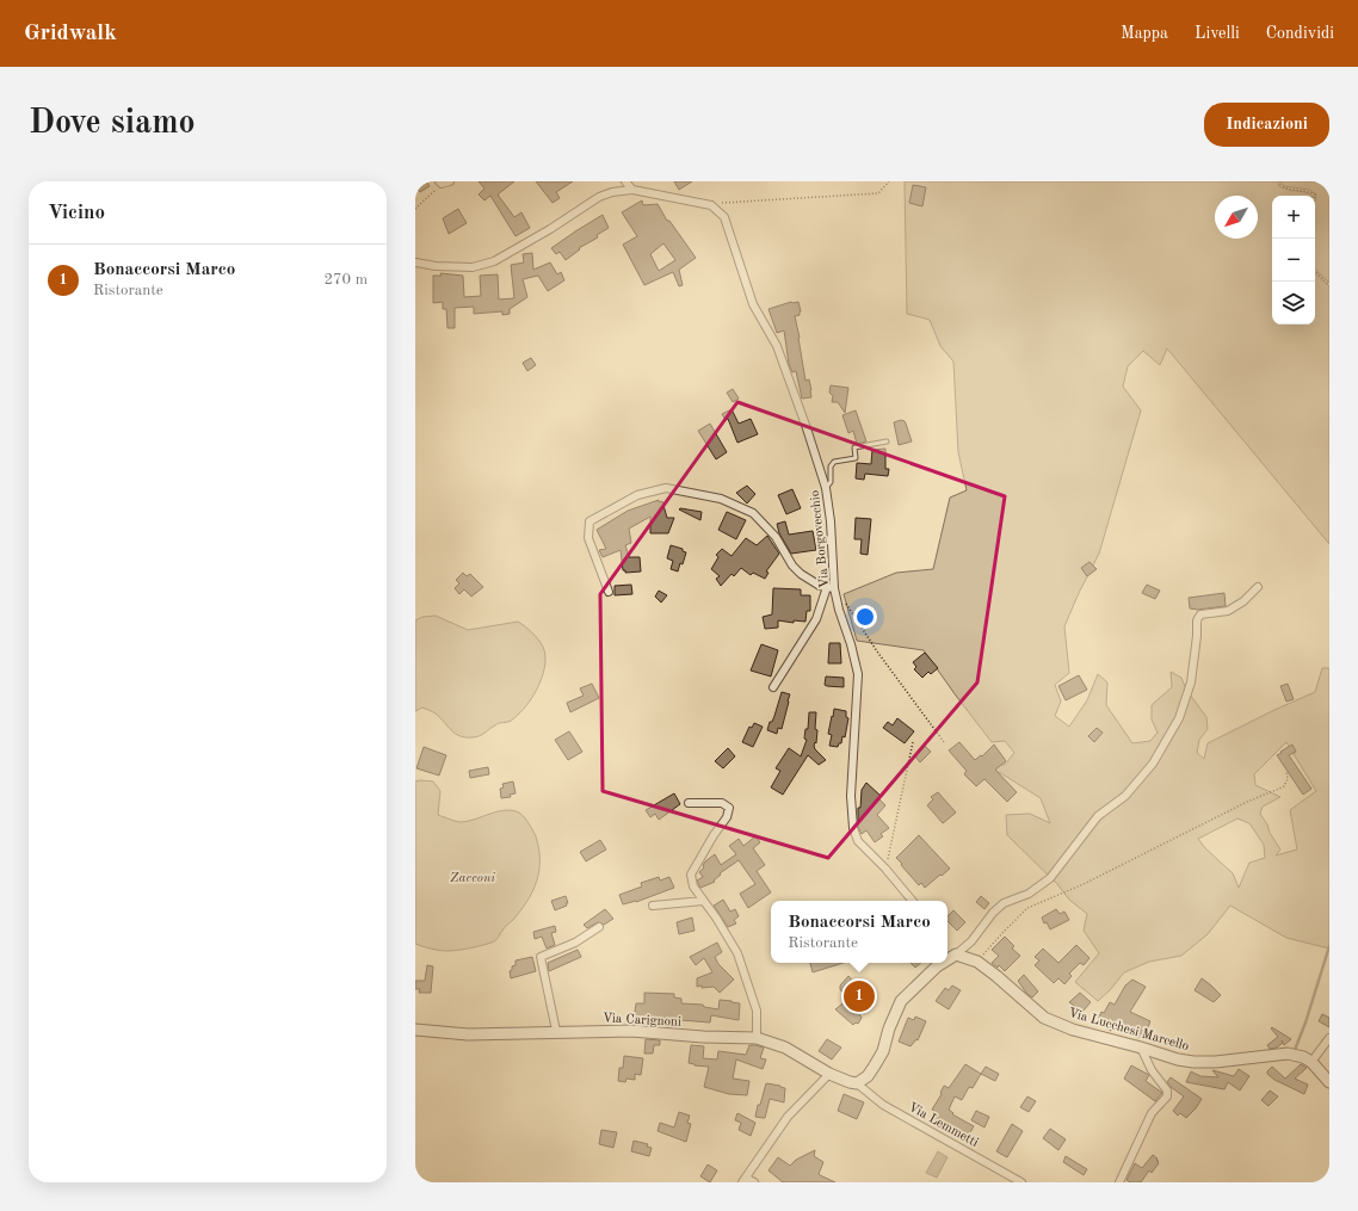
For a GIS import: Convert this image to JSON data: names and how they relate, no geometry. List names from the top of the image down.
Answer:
{
  "streets": {
    "street": [
      "Via Borgovecchio",
      "Via Carignoni",
      "Via Lucchesi Marcello",
      "Via Lemmetti"
    ]
  },
  "crossings": [
    ["Via Carignoni", "Via Lemmetti"]
  ],
  "parks": ["Zacconi"],
  "north": "bottom left",
  "page": {
    "header": "Gridwalk",
    "nav": ["Mappa", "Livelli", "Condividi"],
    "buttons": "Indicazioni",
    "title": "Dove siamo",
    "heading": "Vicino",
    "map_buttons": ["+", "−"],
    "list": [
      {
        "mark": "1",
        "name": "Bonaccorsi Marco",
        "note": "Ristorante",
        "value": "270 m"
      }
    ],
    "popup": ["Bonaccorsi Marco", "Ristorante"],
    "pins": "1"
  }
}
